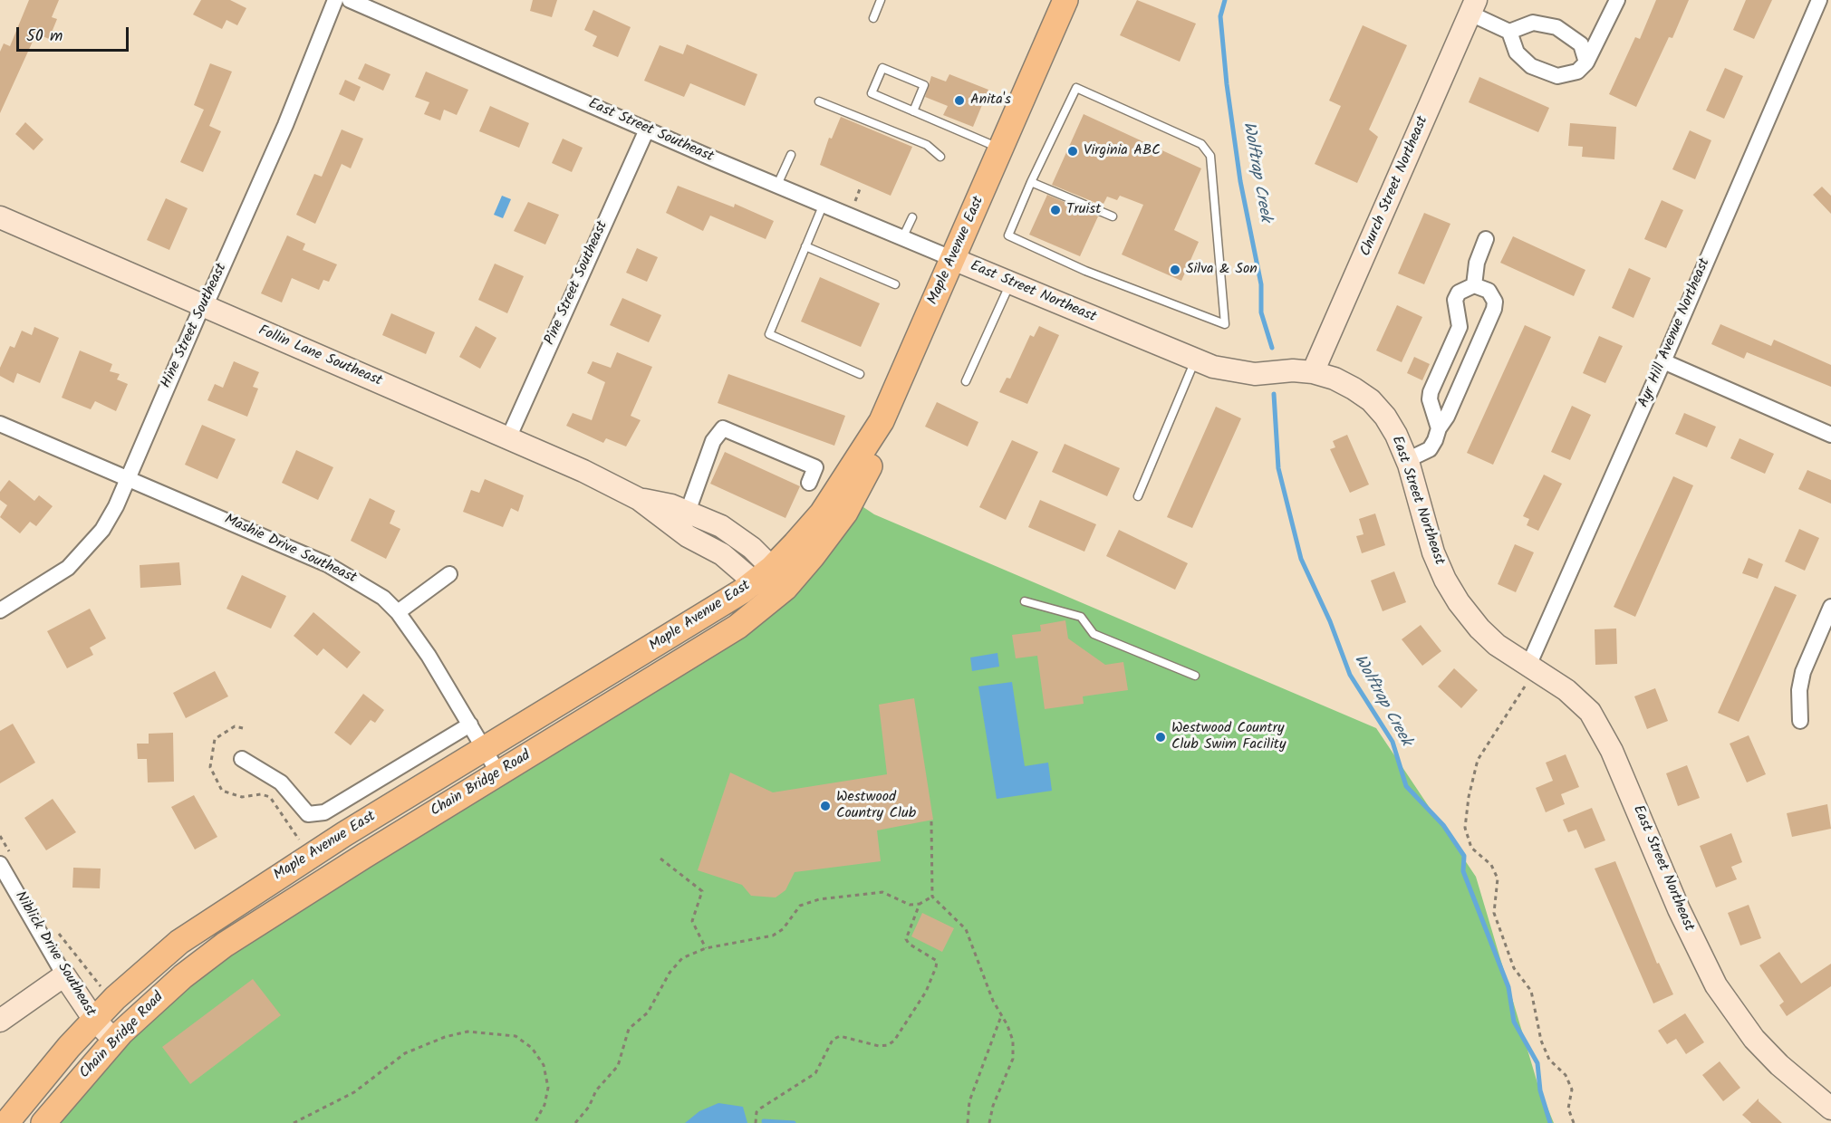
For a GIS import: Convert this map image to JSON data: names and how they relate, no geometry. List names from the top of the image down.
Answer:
{
  "streets": {
    "main road": ["Maple Avenue East", "Chain Bridge Road"],
    "street": [
      "East Street Southeast",
      "Church Street Northeast",
      "Pine Street Southeast",
      "East Street Northeast",
      "Hine Street Southeast",
      "Ayr Hill Avenue Northeast",
      "Follin Lane Southeast",
      "Mashie Drive Southeast",
      "Niblick Drive Southeast"
    ]
  },
  "crossings": [
    ["East Street Southeast", "Maple Avenue East"],
    ["East Street Southeast", "Pine Street Southeast"],
    ["East Street Southeast", "East Street Northeast"],
    ["Church Street Northeast", "East Street Northeast"],
    ["Maple Avenue East", "East Street Northeast"],
    ["Maple Avenue East", "Follin Lane Southeast"],
    ["Maple Avenue East", "Mashie Drive Southeast"],
    ["Maple Avenue East", "Chain Bridge Road"],
    ["Maple Avenue East", "Niblick Drive Southeast"],
    ["Pine Street Southeast", "Follin Lane Southeast"],
    ["East Street Northeast", "Ayr Hill Avenue Northeast"],
    ["Hine Street Southeast", "Follin Lane Southeast"],
    ["Hine Street Southeast", "Mashie Drive Southeast"],
    ["Follin Lane Southeast", "Chain Bridge Road"],
    ["Mashie Drive Southeast", "Chain Bridge Road"],
    ["Chain Bridge Road", "Niblick Drive Southeast"]
  ],
  "water": ["Wolftrap Creek"],
  "places": [
    "Anita's",
    "Virginia ABC",
    "Truist",
    "Silva & Son",
    "Westwood Country Club Swim Facility",
    "Westwood Country Club"
  ],
  "scale_bar": "50 m"
}
